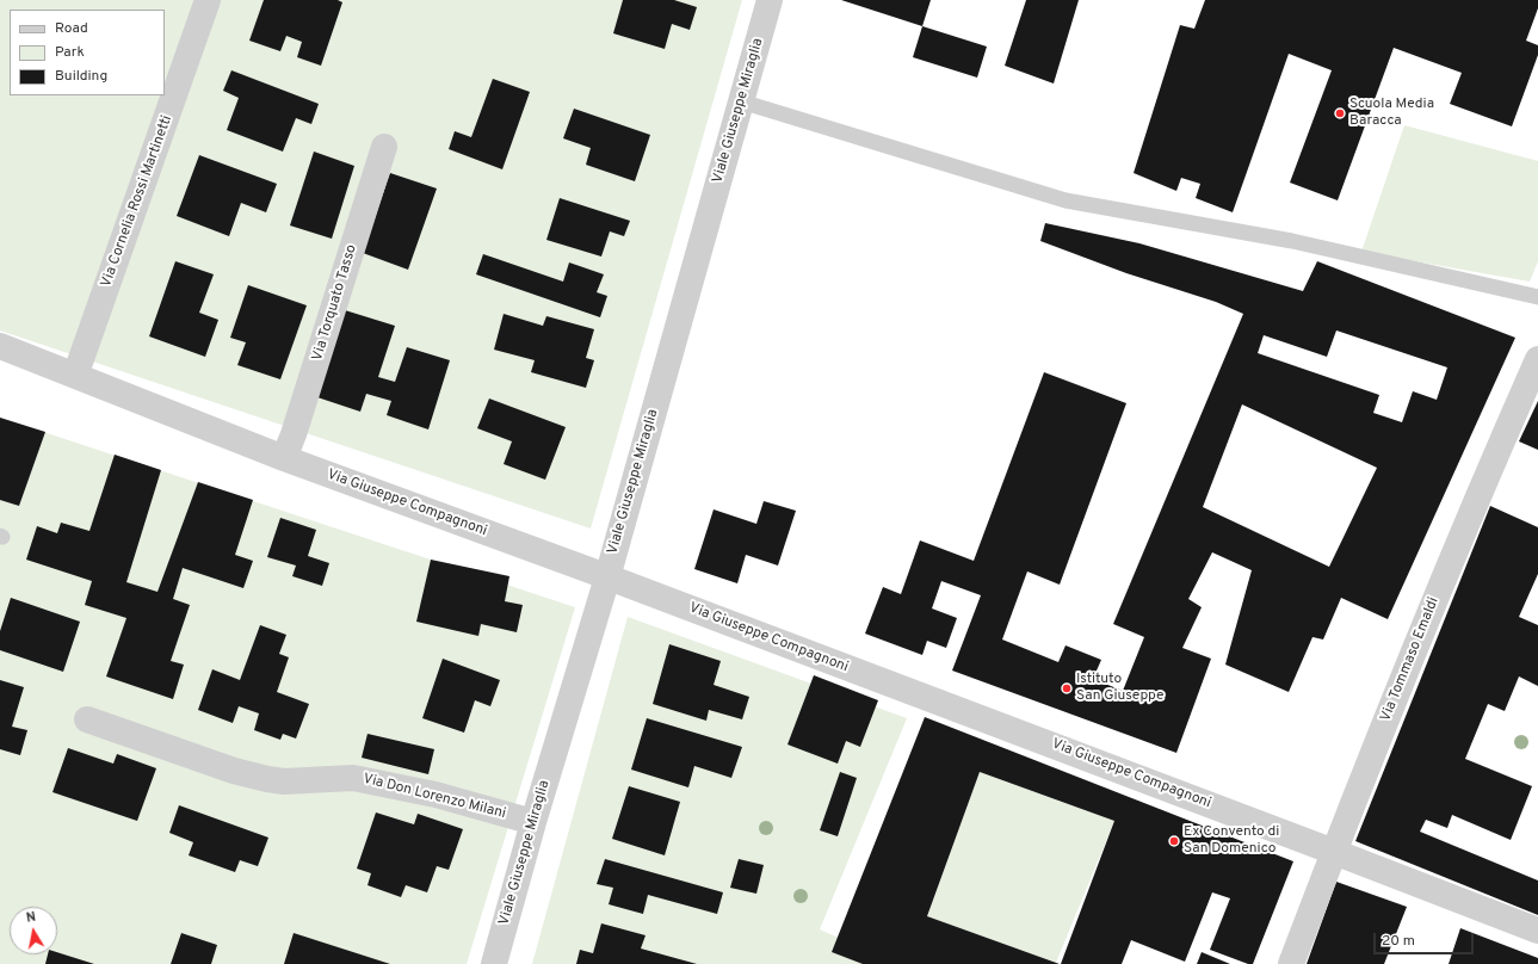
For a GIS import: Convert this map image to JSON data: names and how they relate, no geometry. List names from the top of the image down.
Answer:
{
  "streets": {
    "street": [
      "Viale Giuseppe Miraglia",
      "Via Cornelia Rossi Martinetti",
      "Via Torquato Tasso",
      "Via Giuseppe Compagnoni",
      "Via Tommaso Emaldi",
      "Via Don Lorenzo Milani"
    ]
  },
  "crossings": [
    ["Viale Giuseppe Miraglia", "Via Giuseppe Compagnoni"],
    ["Viale Giuseppe Miraglia", "Via Don Lorenzo Milani"],
    ["Via Cornelia Rossi Martinetti", "Via Giuseppe Compagnoni"],
    ["Via Torquato Tasso", "Via Giuseppe Compagnoni"],
    ["Via Giuseppe Compagnoni", "Via Tommaso Emaldi"]
  ],
  "places": ["Scuola Media Baracca", "Istituto San Giuseppe", "Ex Convento di San Domenico"],
  "legend": ["Road", "Park", "Building"],
  "scale_bar": "20 m",
  "north": "top"
}
